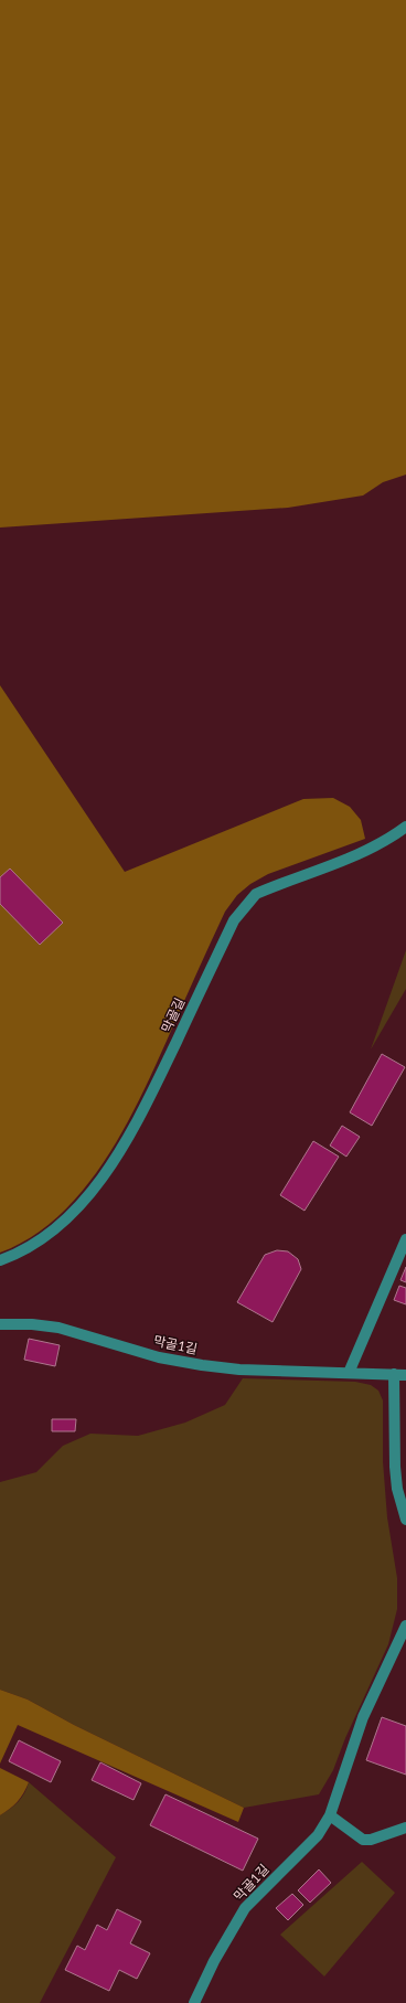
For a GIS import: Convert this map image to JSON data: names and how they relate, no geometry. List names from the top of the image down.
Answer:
{
  "streets": {
    "lane": ["막골길", "막골1길"]
  }
}
